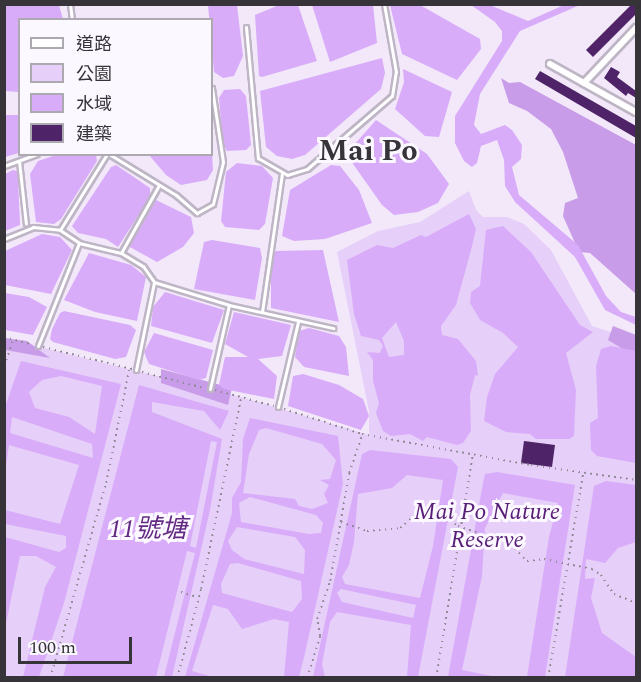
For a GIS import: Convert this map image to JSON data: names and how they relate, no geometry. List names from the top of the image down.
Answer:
{
  "districts": ["Mai Po"],
  "water": ["11號塘"],
  "parks": ["Mai Po Nature Reserve"],
  "legend": [
    "道路",
    "公園",
    "水域",
    "建築"
  ],
  "scale_bar": "100 m"
}
